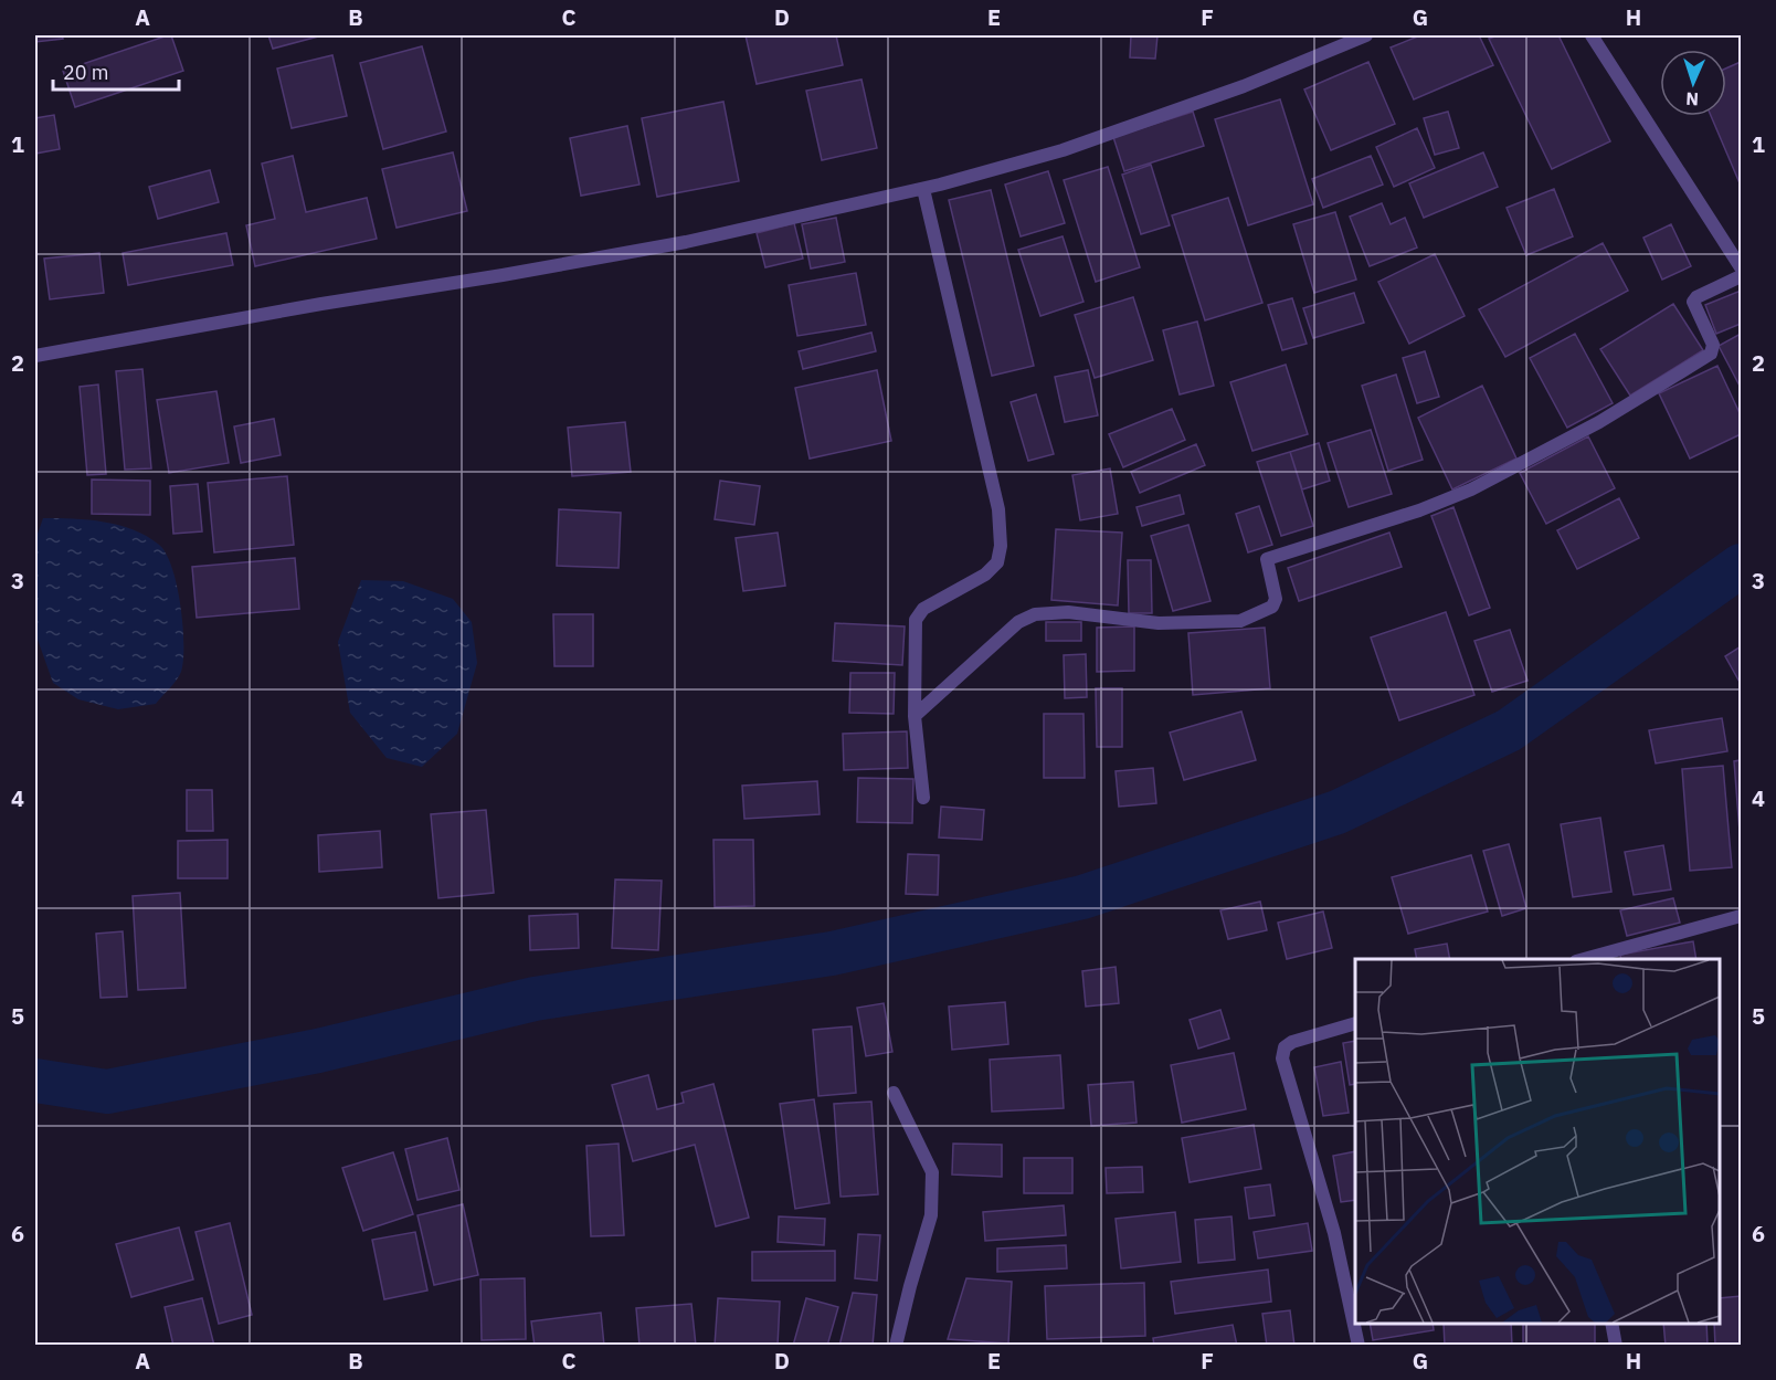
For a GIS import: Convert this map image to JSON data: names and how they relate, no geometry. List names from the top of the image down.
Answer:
{
  "scale_bar": "20 m",
  "north": "bottom",
  "grid": {
    "columns": [
      "A",
      "B",
      "C",
      "D",
      "E",
      "F",
      "G",
      "H"
    ],
    "rows": [
      "1",
      "2",
      "3",
      "4",
      "5",
      "6"
    ]
  }
}
